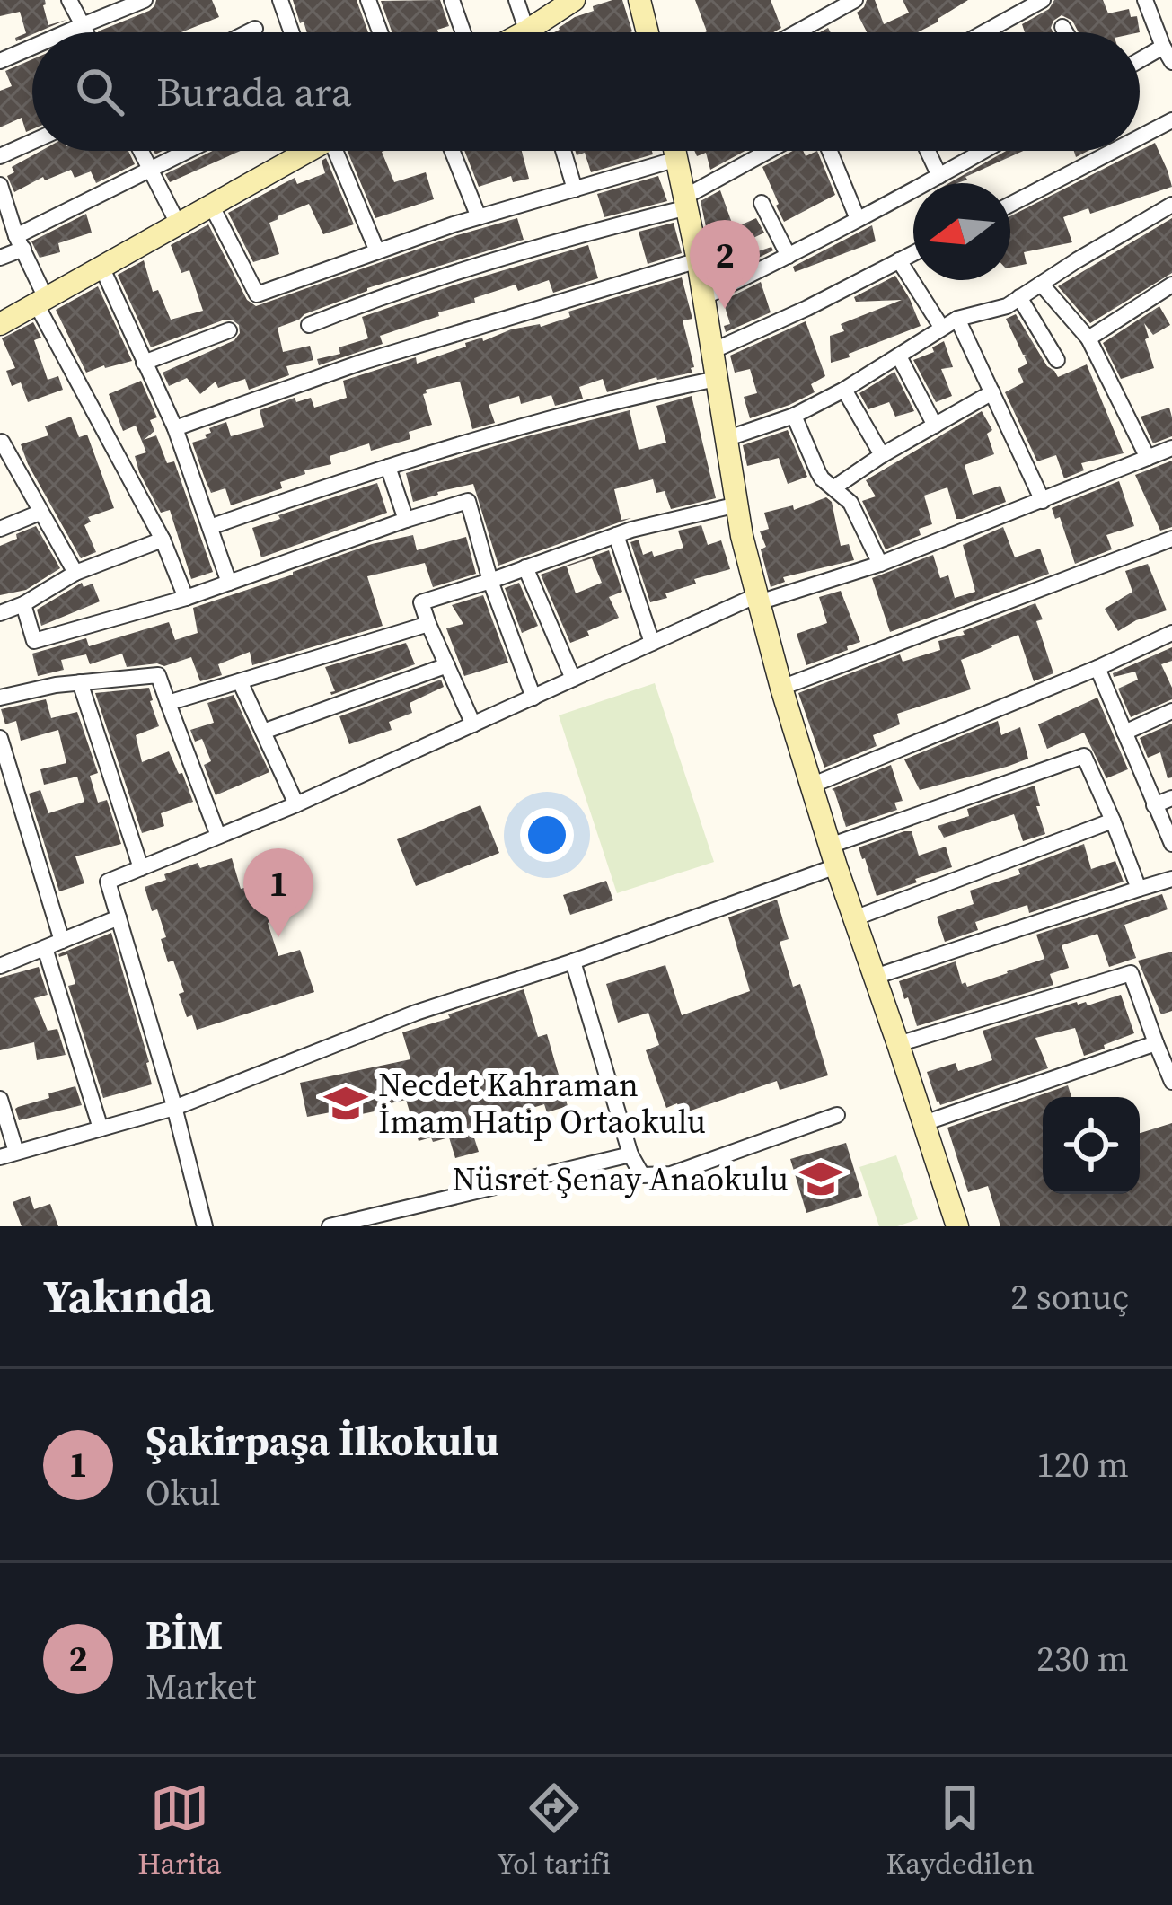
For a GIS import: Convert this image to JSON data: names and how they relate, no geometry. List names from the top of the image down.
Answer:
{
  "places": {
    "school or university": ["Necdet Kahraman İmam Hatip Ortaokulu", "Nüsret Şenay Anaokulu"]
  },
  "north": "left",
  "page": {
    "search": "Burada ara",
    "pins": ["2", "1"],
    "heading": ["Yakında", "2 sonuç"],
    "list": [
      {
        "mark": "1",
        "name": "Şakirpaşa İlkokulu",
        "note": "Okul",
        "value": "120 m"
      },
      {
        "mark": "2",
        "name": "BİM",
        "note": "Market",
        "value": "230 m"
      }
    ],
    "nav": ["Harita", "Yol tarifi", "Kaydedilen"]
  }
}
